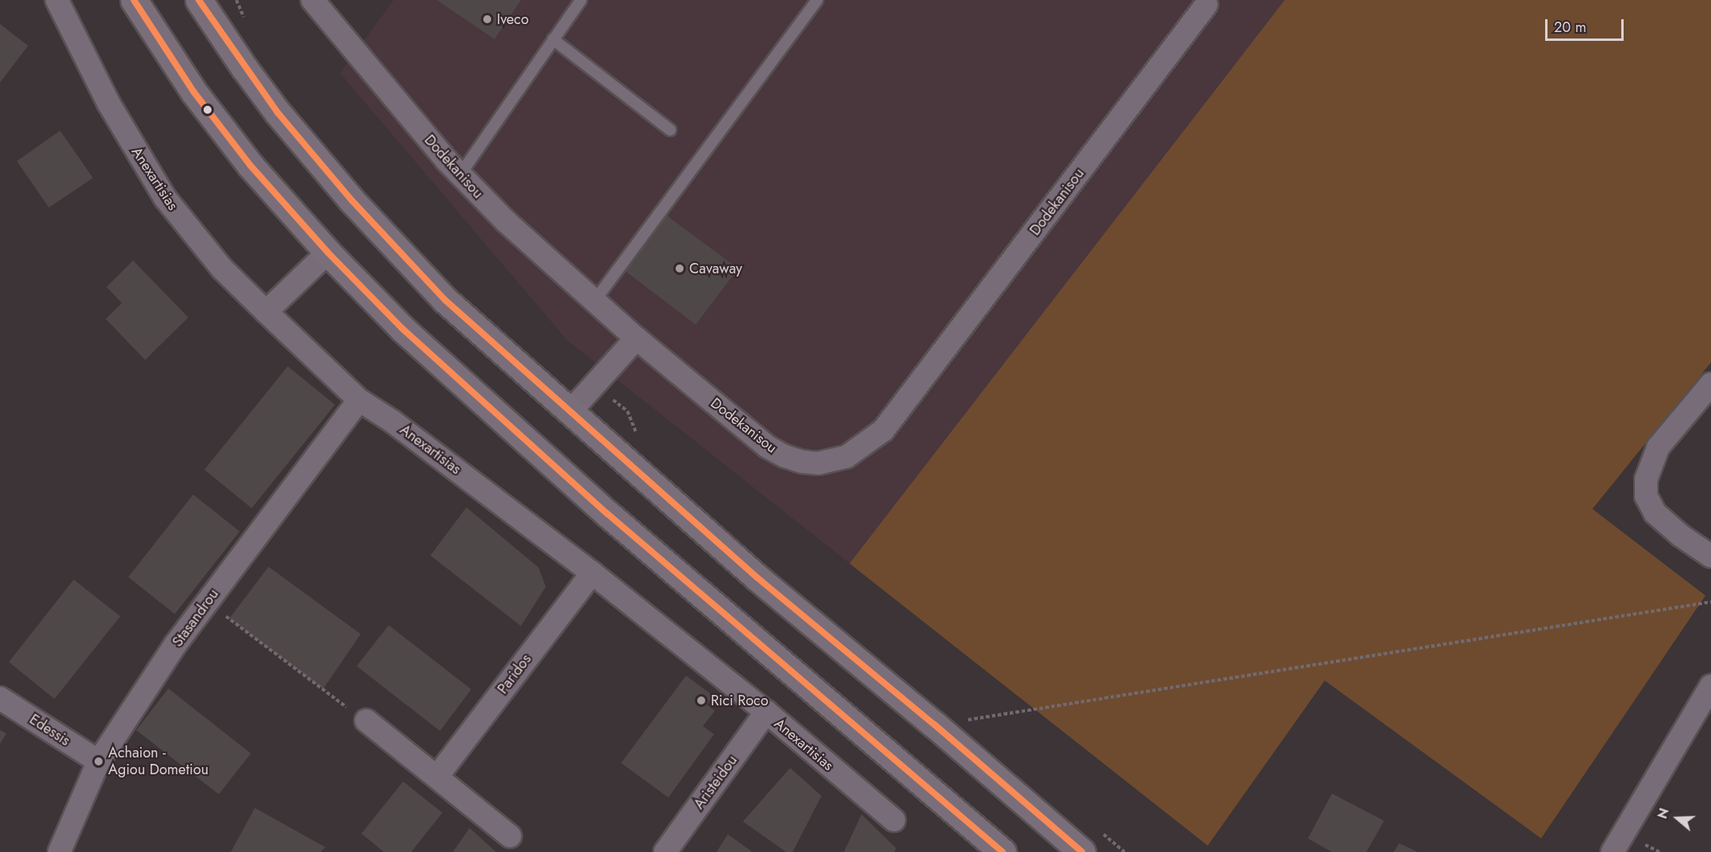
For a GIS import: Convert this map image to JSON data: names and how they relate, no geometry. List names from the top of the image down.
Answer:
{
  "streets": {
    "street": [
      "Dodekanisou",
      "Anexartisias",
      "Stasandrou",
      "Paridos",
      "Edessis",
      "Aristeidou"
    ]
  },
  "crossings": [
    ["Anexartisias", "Stasandrou"],
    ["Anexartisias", "Paridos"],
    ["Anexartisias", "Aristeidou"],
    ["Stasandrou", "Edessis"]
  ],
  "places": [
    "Iveco",
    "Cavaway",
    "Rici Roco",
    "Achaion - Agiou Dometiou"
  ],
  "scale_bar": "20 m",
  "north": "left"
}
